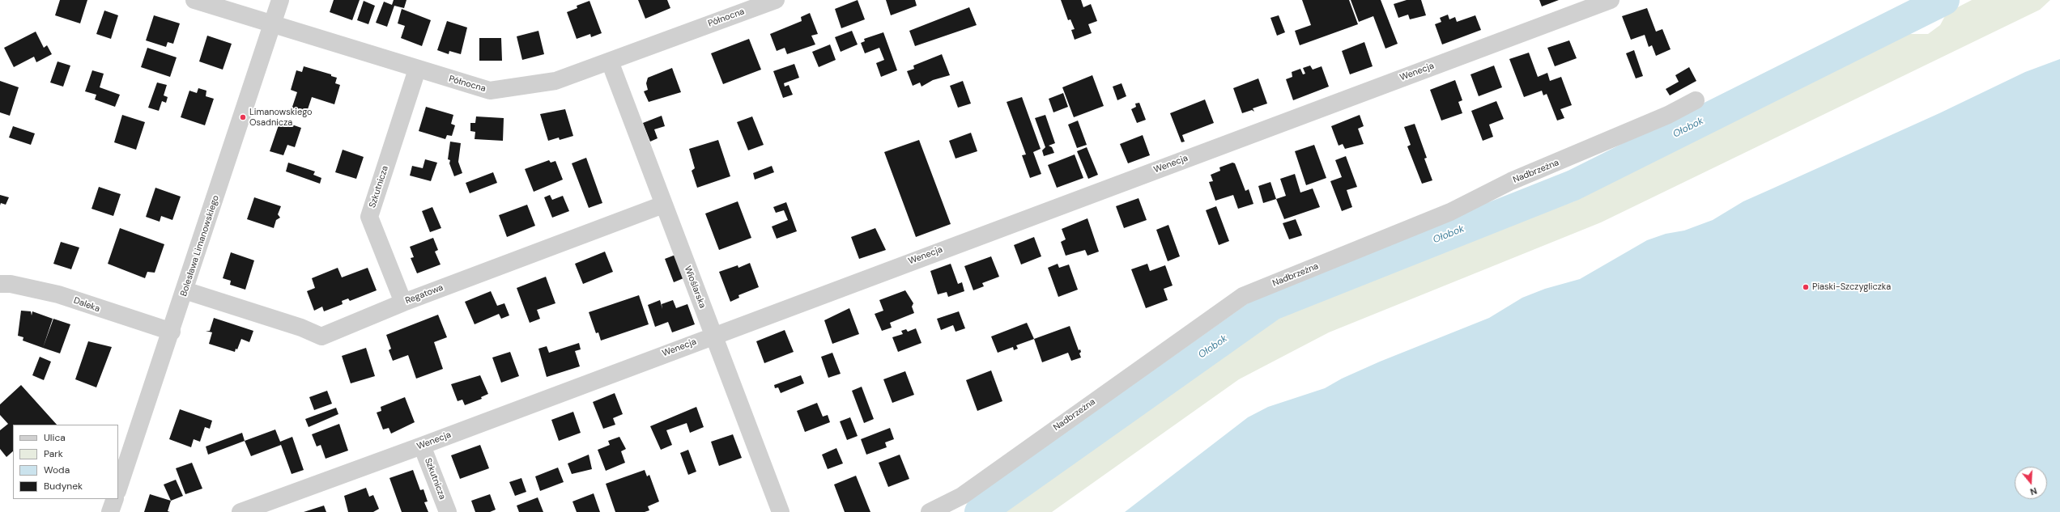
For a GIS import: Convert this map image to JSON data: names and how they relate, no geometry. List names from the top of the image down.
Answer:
{
  "streets": {
    "street": [
      "Północna",
      "Wenecja",
      "Nadbrzeżna",
      "Szkutnicza",
      "Bolesława Limanowskiego",
      "Wioślarska",
      "Regatowa",
      "Daleka"
    ]
  },
  "crossings": [
    ["Północna", "Szkutnicza"],
    ["Północna", "Bolesława Limanowskiego"],
    ["Północna", "Wioślarska"],
    ["Wenecja", "Szkutnicza"],
    ["Wenecja", "Wioślarska"],
    ["Szkutnicza", "Regatowa"],
    ["Bolesława Limanowskiego", "Regatowa"],
    ["Bolesława Limanowskiego", "Daleka"],
    ["Wioślarska", "Regatowa"]
  ],
  "water": ["Ołobok"],
  "places": ["Limanowskiego Osadnicza", "Piaski-Szczygliczka"],
  "legend": [
    "Ulica",
    "Park",
    "Woda",
    "Budynek"
  ],
  "north": "bottom"
}
